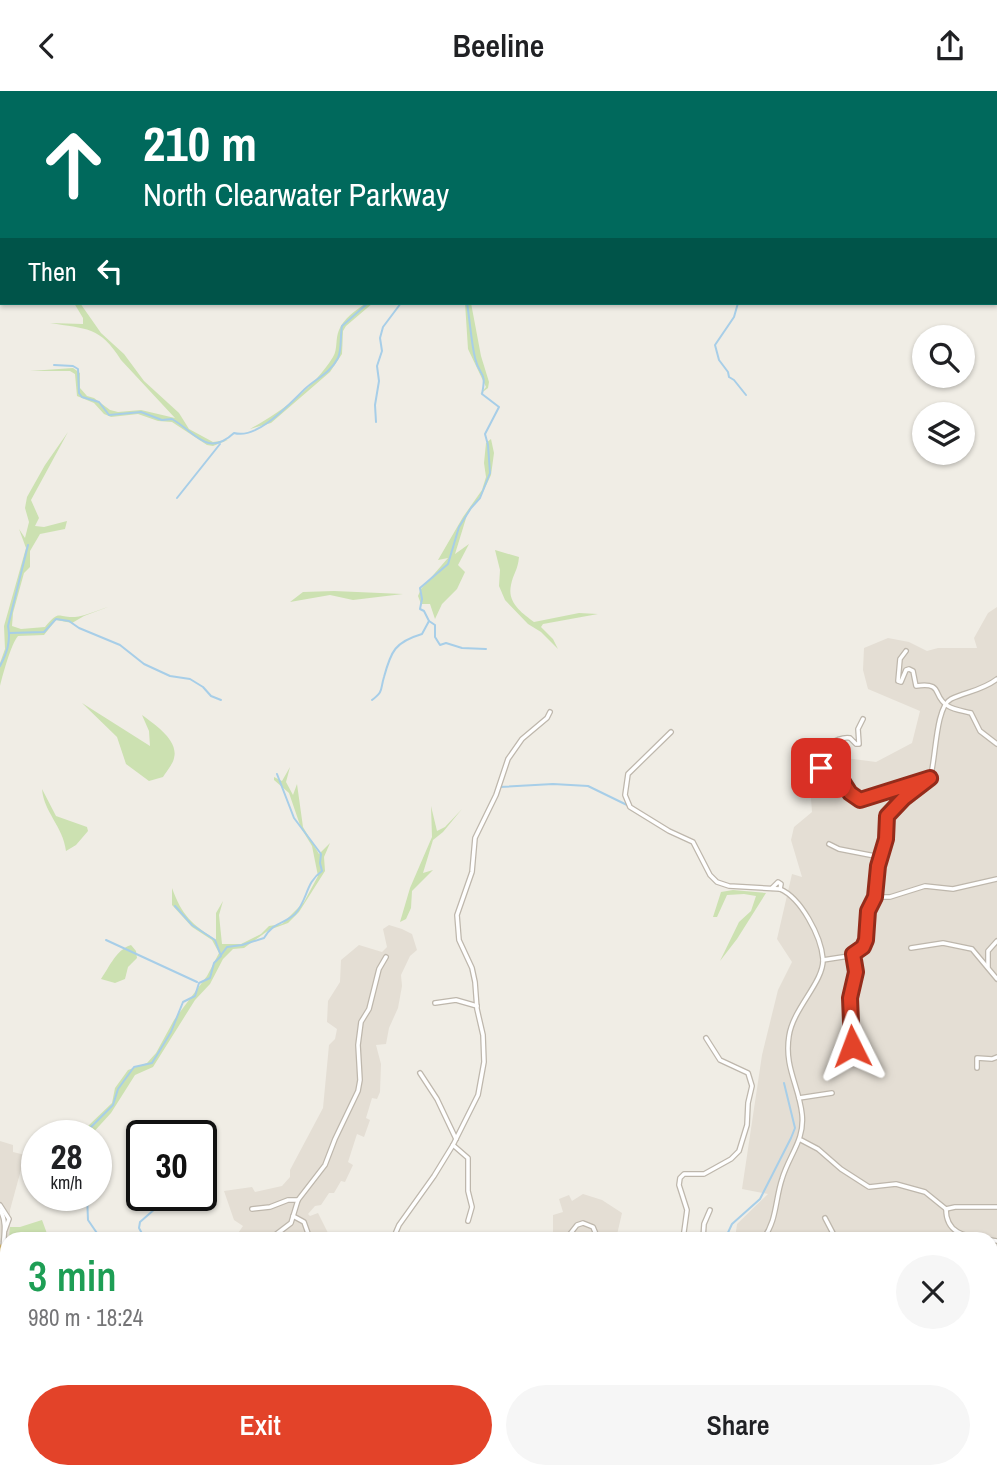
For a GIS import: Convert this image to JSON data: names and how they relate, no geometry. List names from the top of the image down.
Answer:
{
  "page": {
    "header": "Beeline",
    "turn": ["210 m", "North Clearwater Parkway"],
    "then": "Then",
    "speed": "28 km/h",
    "limit": "30",
    "heading": ["3 min", "980 m · 18:24"],
    "buttons": ["Exit", "Share"]
  }
}
